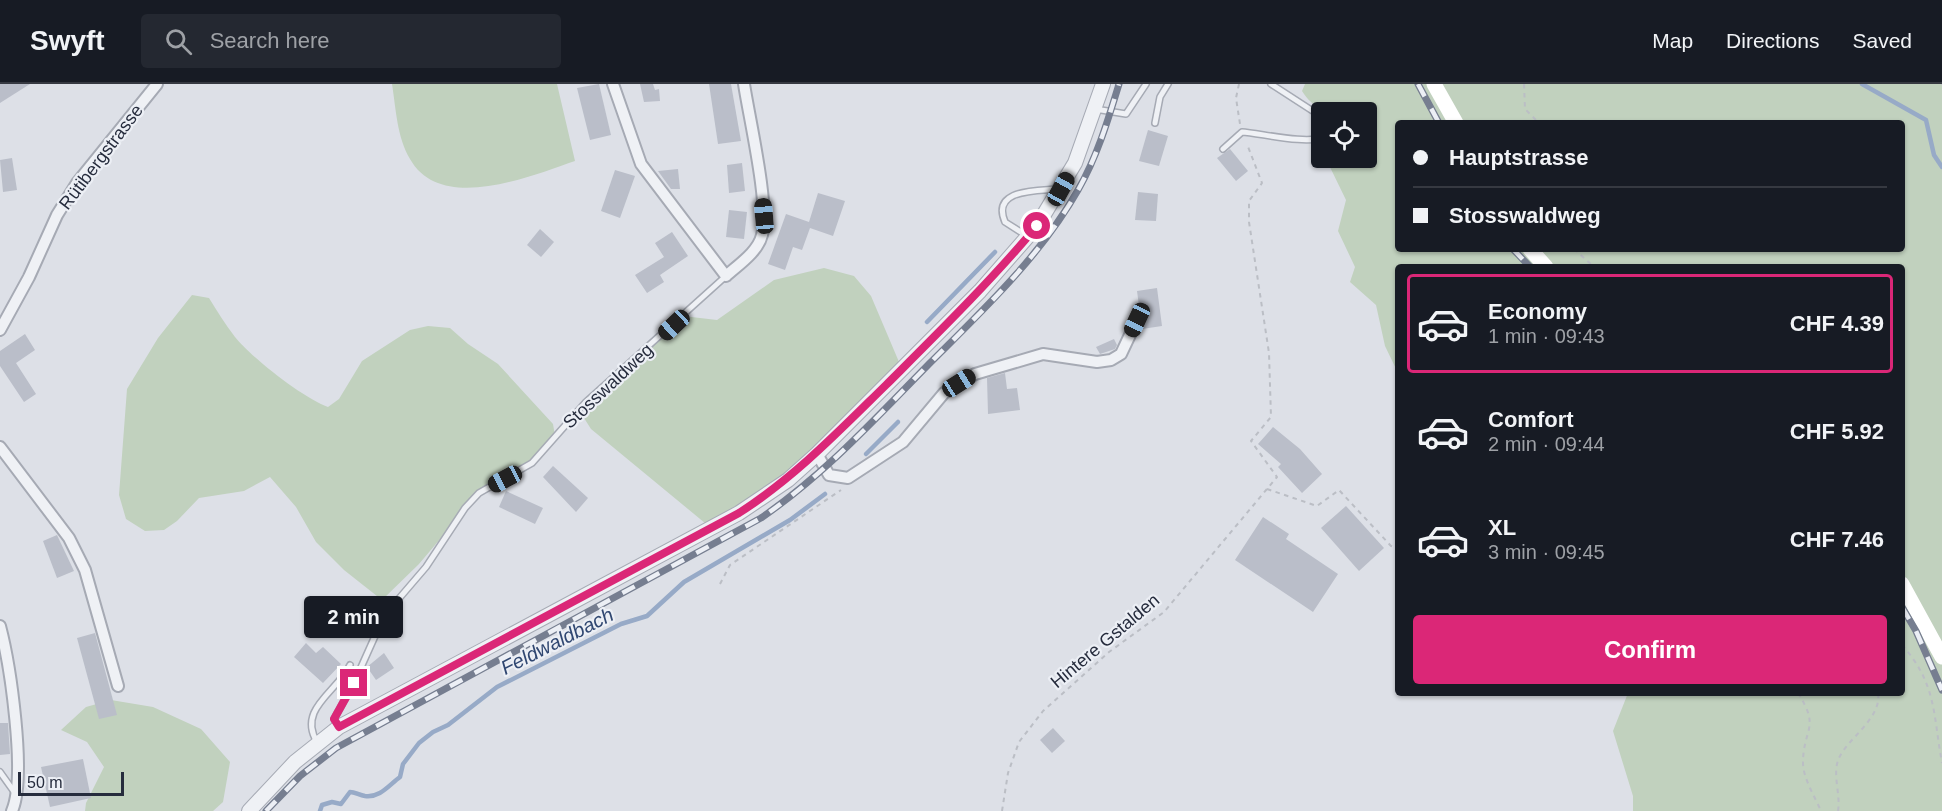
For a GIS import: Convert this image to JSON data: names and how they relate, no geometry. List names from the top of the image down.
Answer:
{
  "streets": {
    "street": ["Rütibergstrasse", "Stosswaldweg"],
    "path": ["Hintere Gstalden"]
  },
  "water": ["Feldwaldbach"],
  "scale_bar": "50 m",
  "page": {
    "header": "Swyft",
    "search": "Search here",
    "nav": ["Map", "Directions", "Saved"],
    "banner": ["Hauptstrasse", "Stosswaldweg"],
    "list": [
      {
        "name": "Economy",
        "note": "1 min · 09:43",
        "value": "CHF 4.39"
      },
      {
        "name": "Comfort",
        "note": "2 min · 09:44",
        "value": "CHF 5.92"
      },
      {
        "name": "XL",
        "note": "3 min · 09:45",
        "value": "CHF 7.46"
      }
    ],
    "bubble": "2 min",
    "buttons": "Confirm",
    "scale": "50 m"
  }
}
